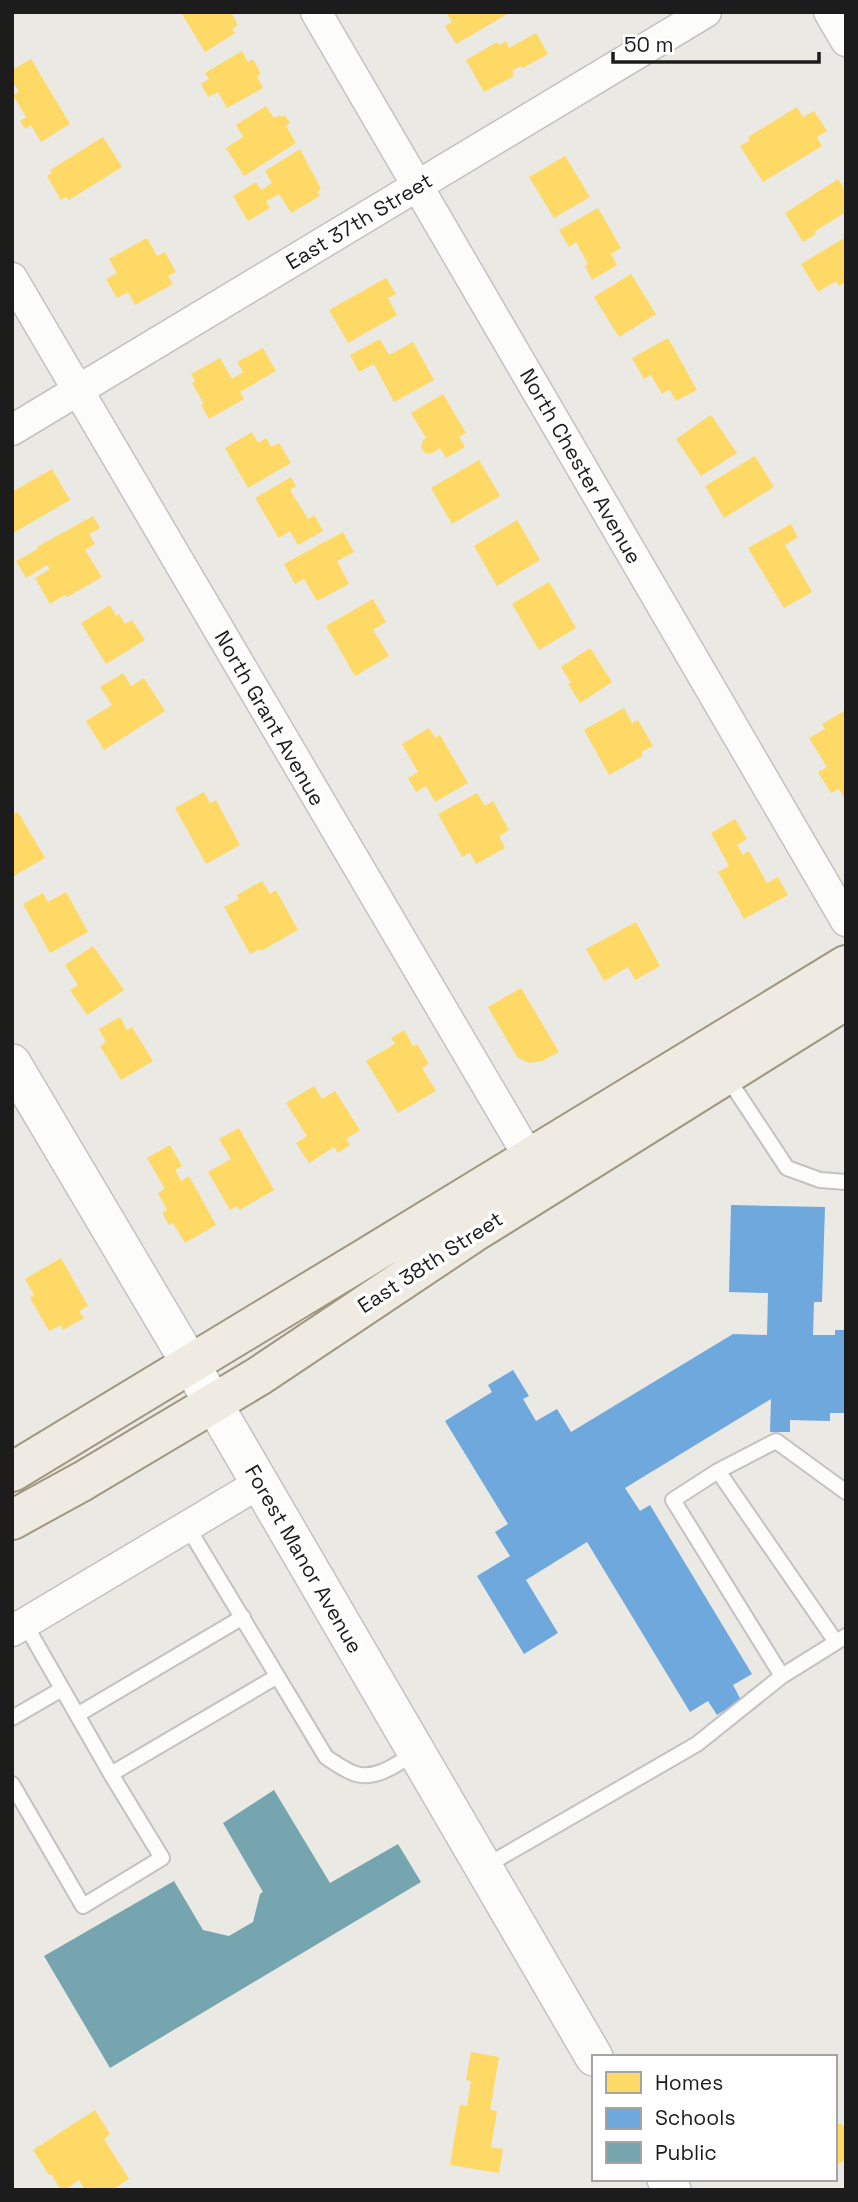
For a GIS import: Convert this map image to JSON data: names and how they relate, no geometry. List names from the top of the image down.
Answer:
{
  "streets": {
    "main road": ["East 38th Street"],
    "street": [
      "East 37th Street",
      "North Chester Avenue",
      "North Grant Avenue",
      "Forest Manor Avenue"
    ]
  },
  "crossings": [
    ["East 37th Street", "North Chester Avenue"],
    ["East 37th Street", "North Grant Avenue"],
    ["North Grant Avenue", "East 38th Street"],
    ["East 38th Street", "Forest Manor Avenue"]
  ],
  "legend": ["Homes", "Schools", "Public"],
  "scale_bar": "50 m"
}
